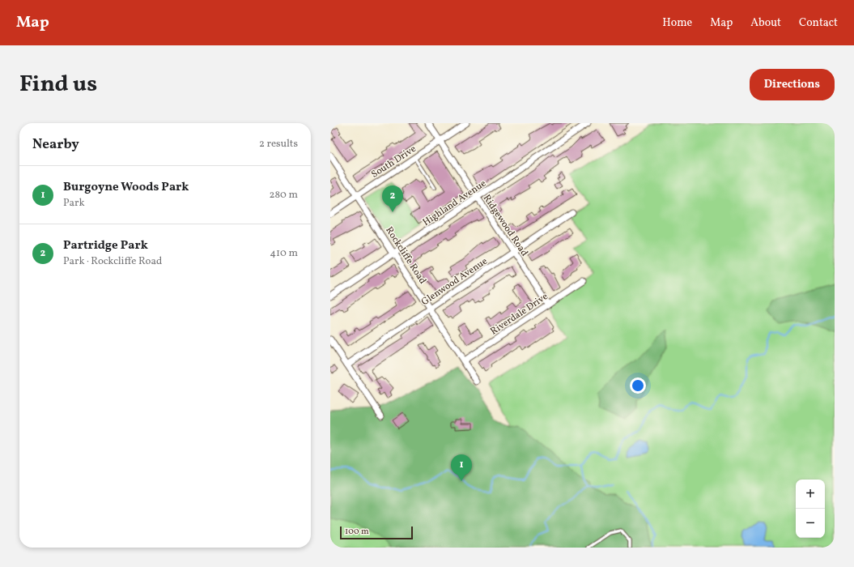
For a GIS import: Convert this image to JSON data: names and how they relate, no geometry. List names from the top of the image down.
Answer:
{
  "streets": {
    "street": [
      "South Drive",
      "Highland Avenue",
      "Ridgewood Road",
      "Rockcliffe Road",
      "Glenwood Avenue",
      "Riverdale Drive"
    ]
  },
  "crossings": [
    ["South Drive", "Ridgewood Road"],
    ["South Drive", "Rockcliffe Road"],
    ["Highland Avenue", "Ridgewood Road"],
    ["Highland Avenue", "Rockcliffe Road"],
    ["Ridgewood Road", "Glenwood Avenue"],
    ["Ridgewood Road", "Riverdale Drive"],
    ["Rockcliffe Road", "Glenwood Avenue"],
    ["Rockcliffe Road", "Riverdale Drive"]
  ],
  "scale_bar": "100 m",
  "page": {
    "header": "Map",
    "nav": [
      "Home",
      "Map",
      "About",
      "Contact"
    ],
    "title": "Find us",
    "buttons": "Directions",
    "heading": ["Nearby", "2 results"],
    "list": [
      {
        "mark": "1",
        "name": "Burgoyne Woods Park",
        "note": "Park",
        "value": "280 m"
      },
      {
        "mark": "2",
        "name": "Partridge Park",
        "note": "Park · Rockcliffe Road",
        "value": "410 m"
      }
    ],
    "pins": ["2", "1"],
    "map_buttons": ["+", "−"],
    "scale": "100 m"
  }
}
